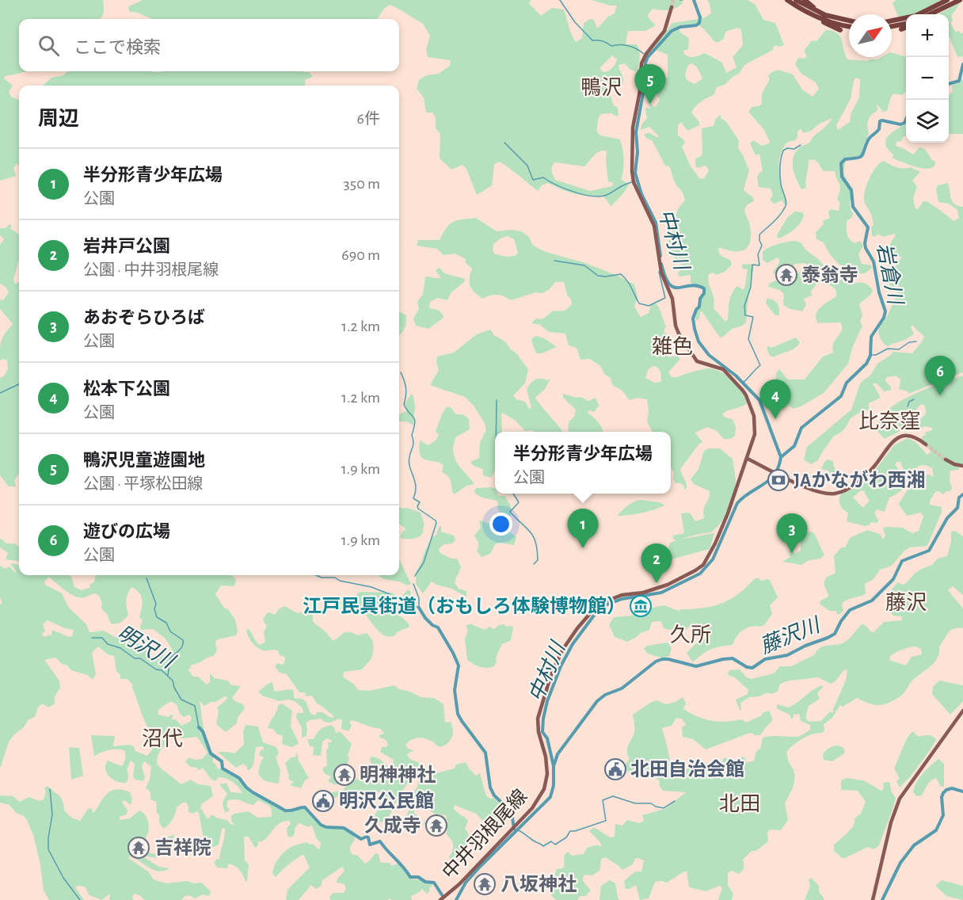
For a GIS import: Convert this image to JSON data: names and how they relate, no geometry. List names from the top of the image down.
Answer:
{
  "streets": {
    "main road": ["中井羽根尾線"]
  },
  "districts": [
    "鴨沢",
    "雑色",
    "比奈窪",
    "藤沢",
    "久所",
    "沼代",
    "北田"
  ],
  "water": [
    "中村川",
    "岩倉川",
    "藤沢川",
    "明沢川"
  ],
  "places": {
    "temple": [
      "泰翁寺",
      "明神神社",
      "久成寺",
      "吉祥院",
      "八坂神社"
    ],
    "bank": ["JAかながわ西湘"],
    "museum": ["江戸民具街道（おもしろ体験博物館）"],
    "public building": ["北田自治会館", "明沢公民館"]
  },
  "north": "top right",
  "page": {
    "map_buttons": ["+", "−"],
    "search": "ここで検索",
    "pins": [
      "5",
      "6",
      "4",
      "1",
      "3",
      "2"
    ],
    "heading": ["周辺", "6件"],
    "list": [
      {
        "mark": "1",
        "name": "半分形青少年広場",
        "note": "公園",
        "value": "350 m"
      },
      {
        "mark": "2",
        "name": "岩井戸公園",
        "note": "公園 · 中井羽根尾線",
        "value": "690 m"
      },
      {
        "mark": "3",
        "name": "あおぞらひろば",
        "note": "公園",
        "value": "1.2 km"
      },
      {
        "mark": "4",
        "name": "松本下公園",
        "note": "公園",
        "value": "1.2 km"
      },
      {
        "mark": "5",
        "name": "鴨沢児童遊園地",
        "note": "公園 · 平塚松田線",
        "value": "1.9 km"
      },
      {
        "mark": "6",
        "name": "遊びの広場",
        "note": "公園",
        "value": "1.9 km"
      }
    ],
    "popup": ["半分形青少年広場", "公園"]
  }
}
